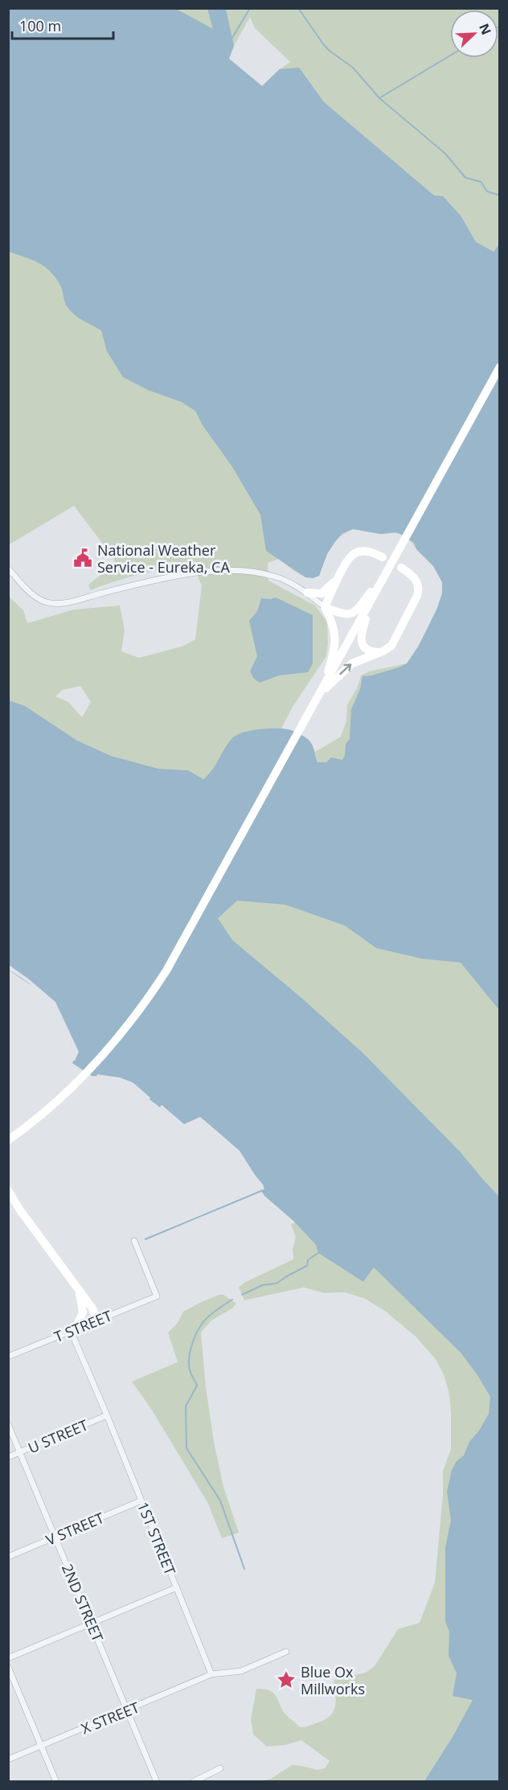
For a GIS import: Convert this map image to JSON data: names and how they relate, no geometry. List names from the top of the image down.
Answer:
{
  "streets": {
    "street": [
      "T STREET",
      "U STREET",
      "V STREET",
      "1ST STREET",
      "2ND STREET",
      "X STREET"
    ]
  },
  "crossings": [
    ["T STREET", "1ST STREET"],
    ["U STREET", "1ST STREET"],
    ["U STREET", "2ND STREET"],
    ["V STREET", "1ST STREET"],
    ["V STREET", "2ND STREET"],
    ["1ST STREET", "X STREET"],
    ["2ND STREET", "X STREET"]
  ],
  "places": {
    "public building": ["National Weather Service - Eureka, CA"],
    "place": ["Blue Ox Millworks"]
  },
  "scale_bar": "100 m",
  "north": "top right"
}
